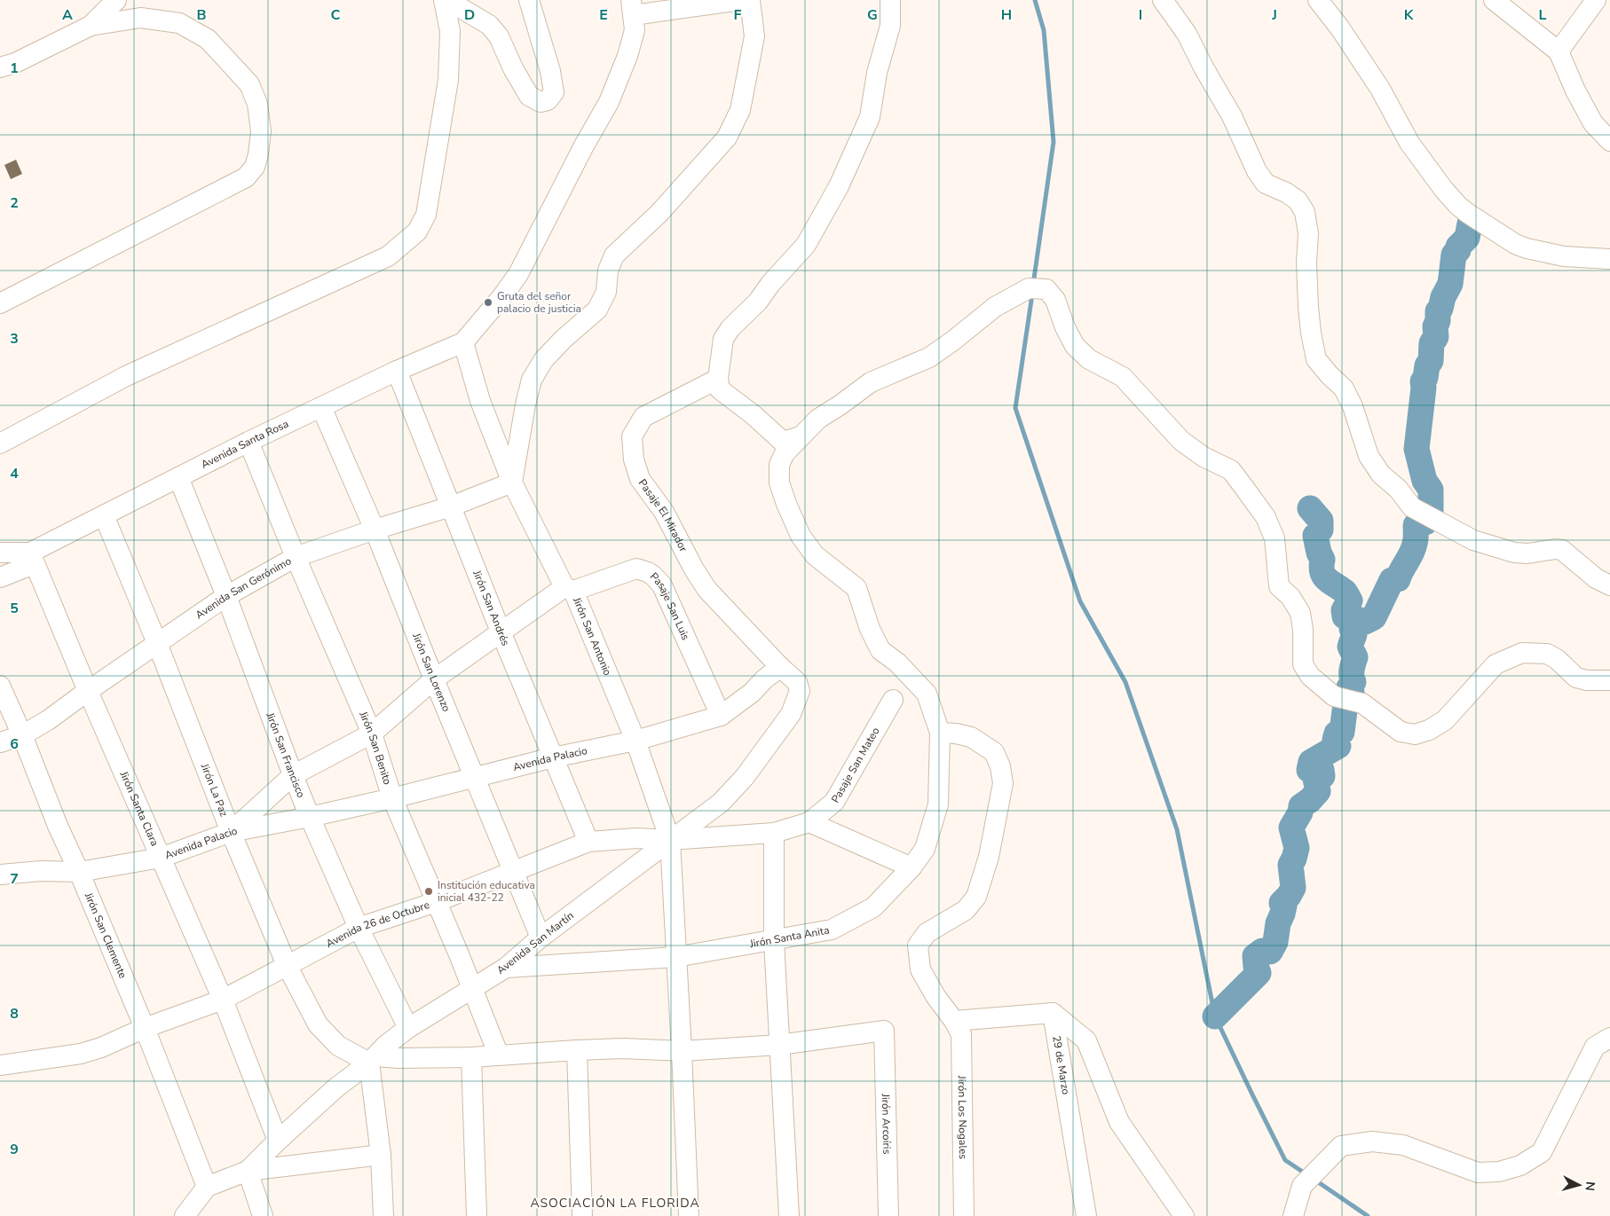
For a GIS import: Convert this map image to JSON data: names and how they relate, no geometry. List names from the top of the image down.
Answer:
{
  "streets": {
    "street": [
      "Avenida Santa Rosa",
      "Pasaje El Mirador",
      "Avenida San Gerónimo",
      "Jirón San Andrés",
      "Pasaje San Luis",
      "Jirón San Antonio",
      "Jirón San Lorenzo",
      "Jirón San Benito",
      "Jirón San Francisco",
      "Avenida Palacio",
      "Pasaje San Mateo",
      "Jirón La Paz",
      "Jirón Santa Clara",
      "Avenida 26 de Octubre",
      "Jirón San Clemente",
      "Jirón Santa Anita",
      "Avenida San Martín",
      "29 de Marzo",
      "Jirón Los Nogales",
      "Jirón Arcoíris"
    ]
  },
  "crossings": [
    ["Avenida Santa Rosa", "Jirón San Andrés"],
    ["Avenida Santa Rosa", "Jirón San Antonio"],
    ["Avenida Santa Rosa", "Jirón San Lorenzo"],
    ["Avenida Santa Rosa", "Jirón San Benito"],
    ["Avenida Santa Rosa", "Jirón San Francisco"],
    ["Avenida Santa Rosa", "Jirón La Paz"],
    ["Avenida Santa Rosa", "Jirón Santa Clara"],
    ["Pasaje El Mirador", "Avenida Palacio"],
    ["Avenida San Gerónimo", "Jirón San Andrés"],
    ["Avenida San Gerónimo", "Jirón San Antonio"],
    ["Avenida San Gerónimo", "Jirón San Lorenzo"],
    ["Avenida San Gerónimo", "Jirón San Benito"],
    ["Avenida San Gerónimo", "Jirón San Francisco"],
    ["Avenida San Gerónimo", "Jirón La Paz"],
    ["Avenida San Gerónimo", "Jirón Santa Clara"],
    ["Avenida San Gerónimo", "Jirón San Clemente"],
    ["Jirón San Andrés", "Pasaje San Luis"],
    ["Jirón San Andrés", "Avenida Palacio"],
    ["Jirón San Andrés", "Avenida 26 de Octubre"],
    ["Pasaje San Luis", "Jirón San Antonio"],
    ["Pasaje San Luis", "Jirón San Lorenzo"],
    ["Pasaje San Luis", "Jirón San Benito"],
    ["Pasaje San Luis", "Jirón San Francisco"],
    ["Pasaje San Luis", "Avenida Palacio"],
    ["Pasaje San Luis", "Jirón La Paz"],
    ["Jirón San Antonio", "Avenida Palacio"],
    ["Jirón San Antonio", "Avenida 26 de Octubre"],
    ["Jirón San Antonio", "Jirón Santa Anita"],
    ["Jirón San Antonio", "Avenida San Martín"],
    ["Jirón San Lorenzo", "Avenida Palacio"],
    ["Jirón San Lorenzo", "Avenida 26 de Octubre"],
    ["Jirón San Lorenzo", "Avenida San Martín"],
    ["Jirón San Benito", "Avenida Palacio"],
    ["Jirón San Benito", "Avenida 26 de Octubre"],
    ["Jirón San Benito", "Avenida San Martín"],
    ["Jirón San Francisco", "Avenida Palacio"],
    ["Jirón San Francisco", "Avenida 26 de Octubre"],
    ["Jirón San Francisco", "Avenida San Martín"],
    ["Avenida Palacio", "Jirón La Paz"],
    ["Avenida Palacio", "Jirón Santa Clara"],
    ["Avenida Palacio", "Jirón San Clemente"],
    ["Jirón La Paz", "Avenida 26 de Octubre"],
    ["Jirón La Paz", "Avenida San Martín"],
    ["Jirón Santa Clara", "Avenida 26 de Octubre"],
    ["Jirón Santa Clara", "Avenida San Martín"],
    ["Avenida 26 de Octubre", "Jirón San Clemente"],
    ["Avenida 26 de Octubre", "Avenida San Martín"],
    ["Jirón San Clemente", "Avenida San Martín"],
    ["Jirón Santa Anita", "Avenida San Martín"],
    ["Jirón Santa Anita", "Jirón Los Nogales"]
  ],
  "districts": ["ASOCIACIÓN LA FLORIDA"],
  "places": ["Gruta del señor palacio de justicia", "Institución educativa inicial 432-22"],
  "north": "right",
  "grid": {
    "columns": [
      "A",
      "B",
      "C",
      "D",
      "E",
      "F",
      "G",
      "H",
      "I",
      "J",
      "K",
      "L"
    ],
    "rows": [
      "1",
      "2",
      "3",
      "4",
      "5",
      "6",
      "7",
      "8",
      "9"
    ]
  }
}
